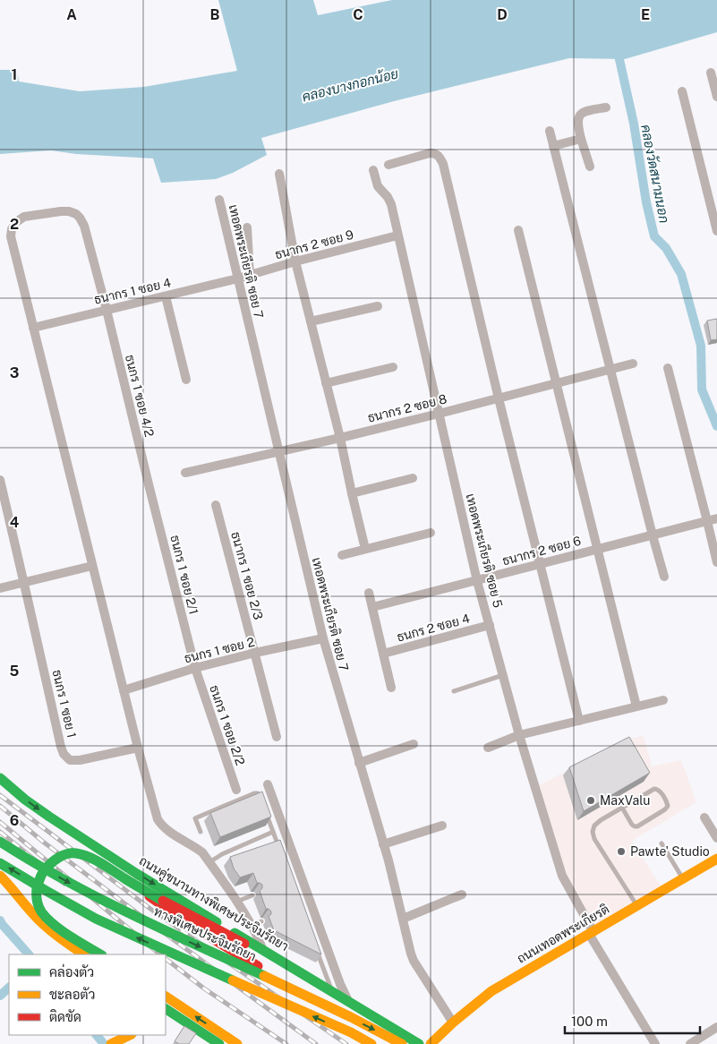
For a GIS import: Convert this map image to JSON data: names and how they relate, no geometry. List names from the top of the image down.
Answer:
{
  "streets": {
    "main road": ["ถนนคู่ขนานทางพิเศษประจิมรัถยา", "ทางพิเศษประจิมรัถยา", "ถนนเทอดพระเกียรติ"],
    "street": [
      "ธนากร 2 ซอย 9",
      "เทอดพระเกียรติ ซอย 7",
      "ธนากร 1 ซอย 4",
      "ธนกร 1 ซอย 4/2",
      "ธนากร 2 ซอย 8",
      "เทอดพระเกียรติ ซอย 5",
      "ธนากร 2 ซอย 6",
      "ธนกร 1 ซอย 2/1",
      "ธนากร 1 ซอย 2/3",
      "ธนกร 2 ซอย 4",
      "ธนกร 1 ซอย 2",
      "ธนกร 1 ซอย 1",
      "ธนกร 1 ซอย 2/2"
    ]
  },
  "crossings": [
    ["ธนากร 2 ซอย 9", "เทอดพระเกียรติ ซอย 7"],
    ["ธนากร 2 ซอย 9", "ธนากร 1 ซอย 4"],
    ["ธนากร 2 ซอย 9", "เทอดพระเกียรติ ซอย 5"],
    ["เทอดพระเกียรติ ซอย 7", "ธนากร 1 ซอย 4"],
    ["เทอดพระเกียรติ ซอย 7", "ธนากร 2 ซอย 8"],
    ["เทอดพระเกียรติ ซอย 7", "ธนกร 1 ซอย 2"],
    ["เทอดพระเกียรติ ซอย 7", "ถนนเทอดพระเกียรติ"],
    ["ธนากร 1 ซอย 4", "ธนกร 1 ซอย 4/2"],
    ["ธนกร 1 ซอย 4/2", "ธนกร 1 ซอย 2/1"],
    ["ธนากร 2 ซอย 8", "เทอดพระเกียรติ ซอย 5"],
    ["เทอดพระเกียรติ ซอย 5", "ธนากร 2 ซอย 6"],
    ["เทอดพระเกียรติ ซอย 5", "ธนกร 2 ซอย 4"],
    ["เทอดพระเกียรติ ซอย 5", "ถนนเทอดพระเกียรติ"],
    ["ธนกร 1 ซอย 2/1", "ธนกร 1 ซอย 2"],
    ["ธนกร 1 ซอย 2/1", "ธนกร 1 ซอย 2/2"],
    ["ธนากร 1 ซอย 2/3", "ธนกร 1 ซอย 2"],
    ["ธนกร 1 ซอย 2", "ธนกร 1 ซอย 2/2"]
  ],
  "water": ["คลองบางกอกน้อย", "คลองวัดสนามนอก"],
  "places": ["MaxValu", "Pawte' Studio"],
  "legend": ["คล่องตัว", "ชะลอตัว", "ติดขัด"],
  "scale_bar": "100 m",
  "grid": {
    "columns": [
      "A",
      "B",
      "C",
      "D",
      "E"
    ],
    "rows": [
      "1",
      "2",
      "3",
      "4",
      "5",
      "6"
    ]
  }
}
